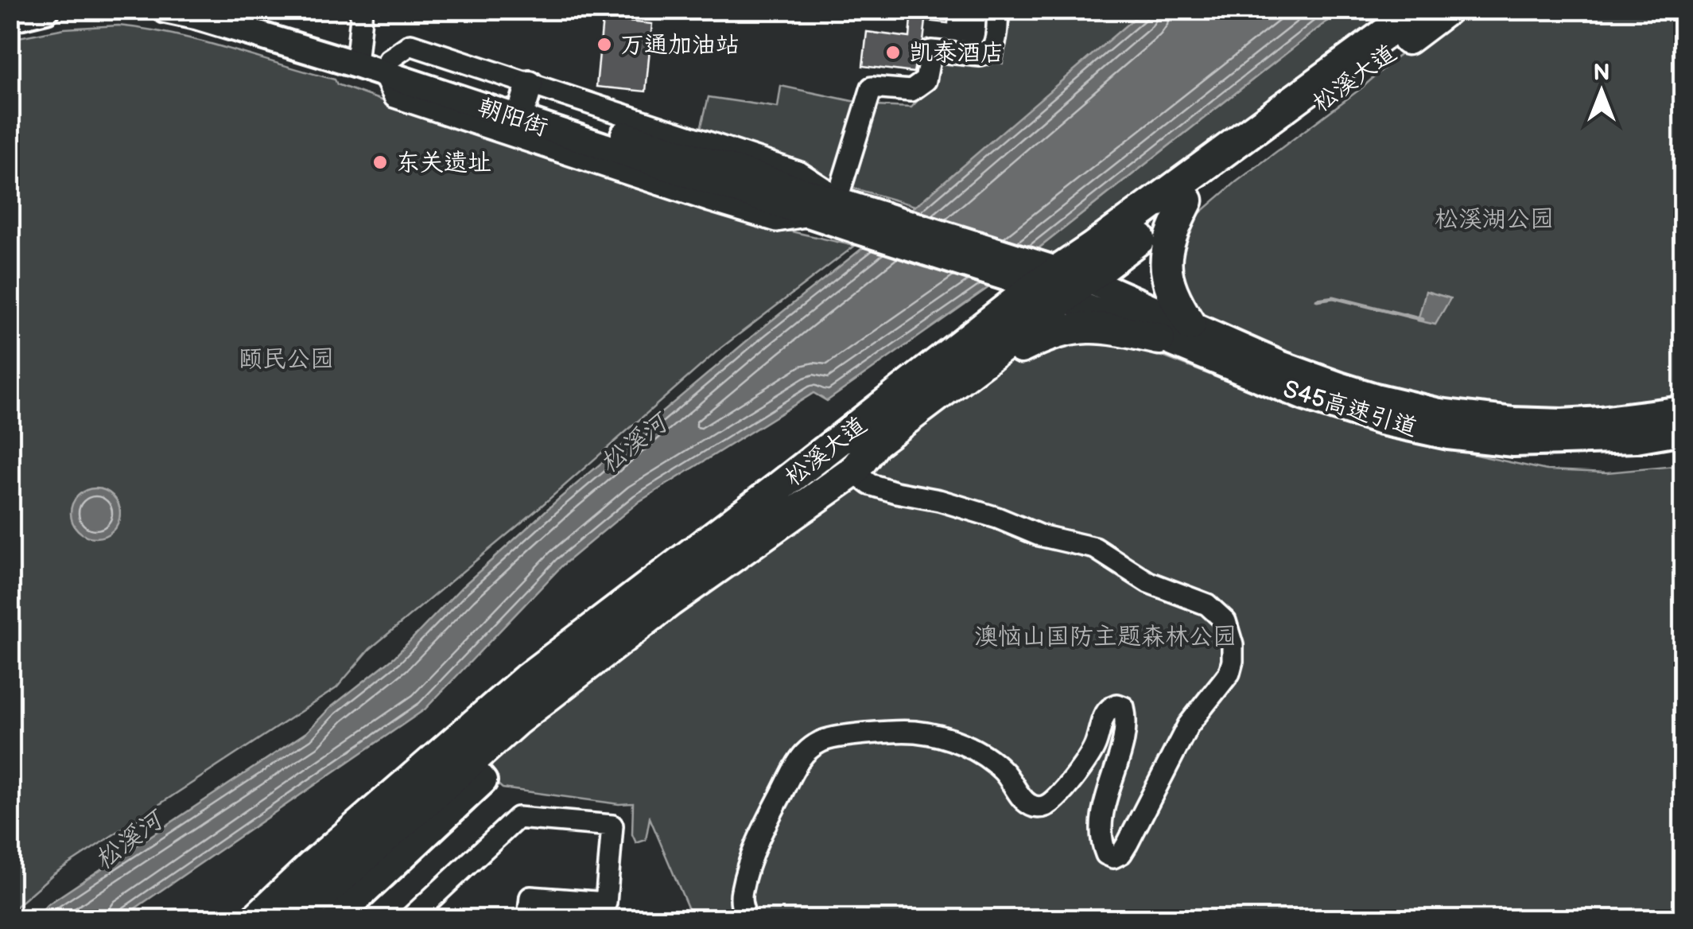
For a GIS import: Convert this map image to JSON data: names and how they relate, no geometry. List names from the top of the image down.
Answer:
{
  "streets": {
    "highway": ["松溪大道"],
    "main road": ["朝阳街", "S45高速引道"]
  },
  "crossings": [
    ["松溪大道", "S45高速引道"]
  ],
  "water": ["松溪河"],
  "parks": ["松溪湖公园", "颐民公园", "澳恼山国防主题森林公园"],
  "places": ["万通加油站", "凯泰酒店", "东关遗址"],
  "north": "top"
}
